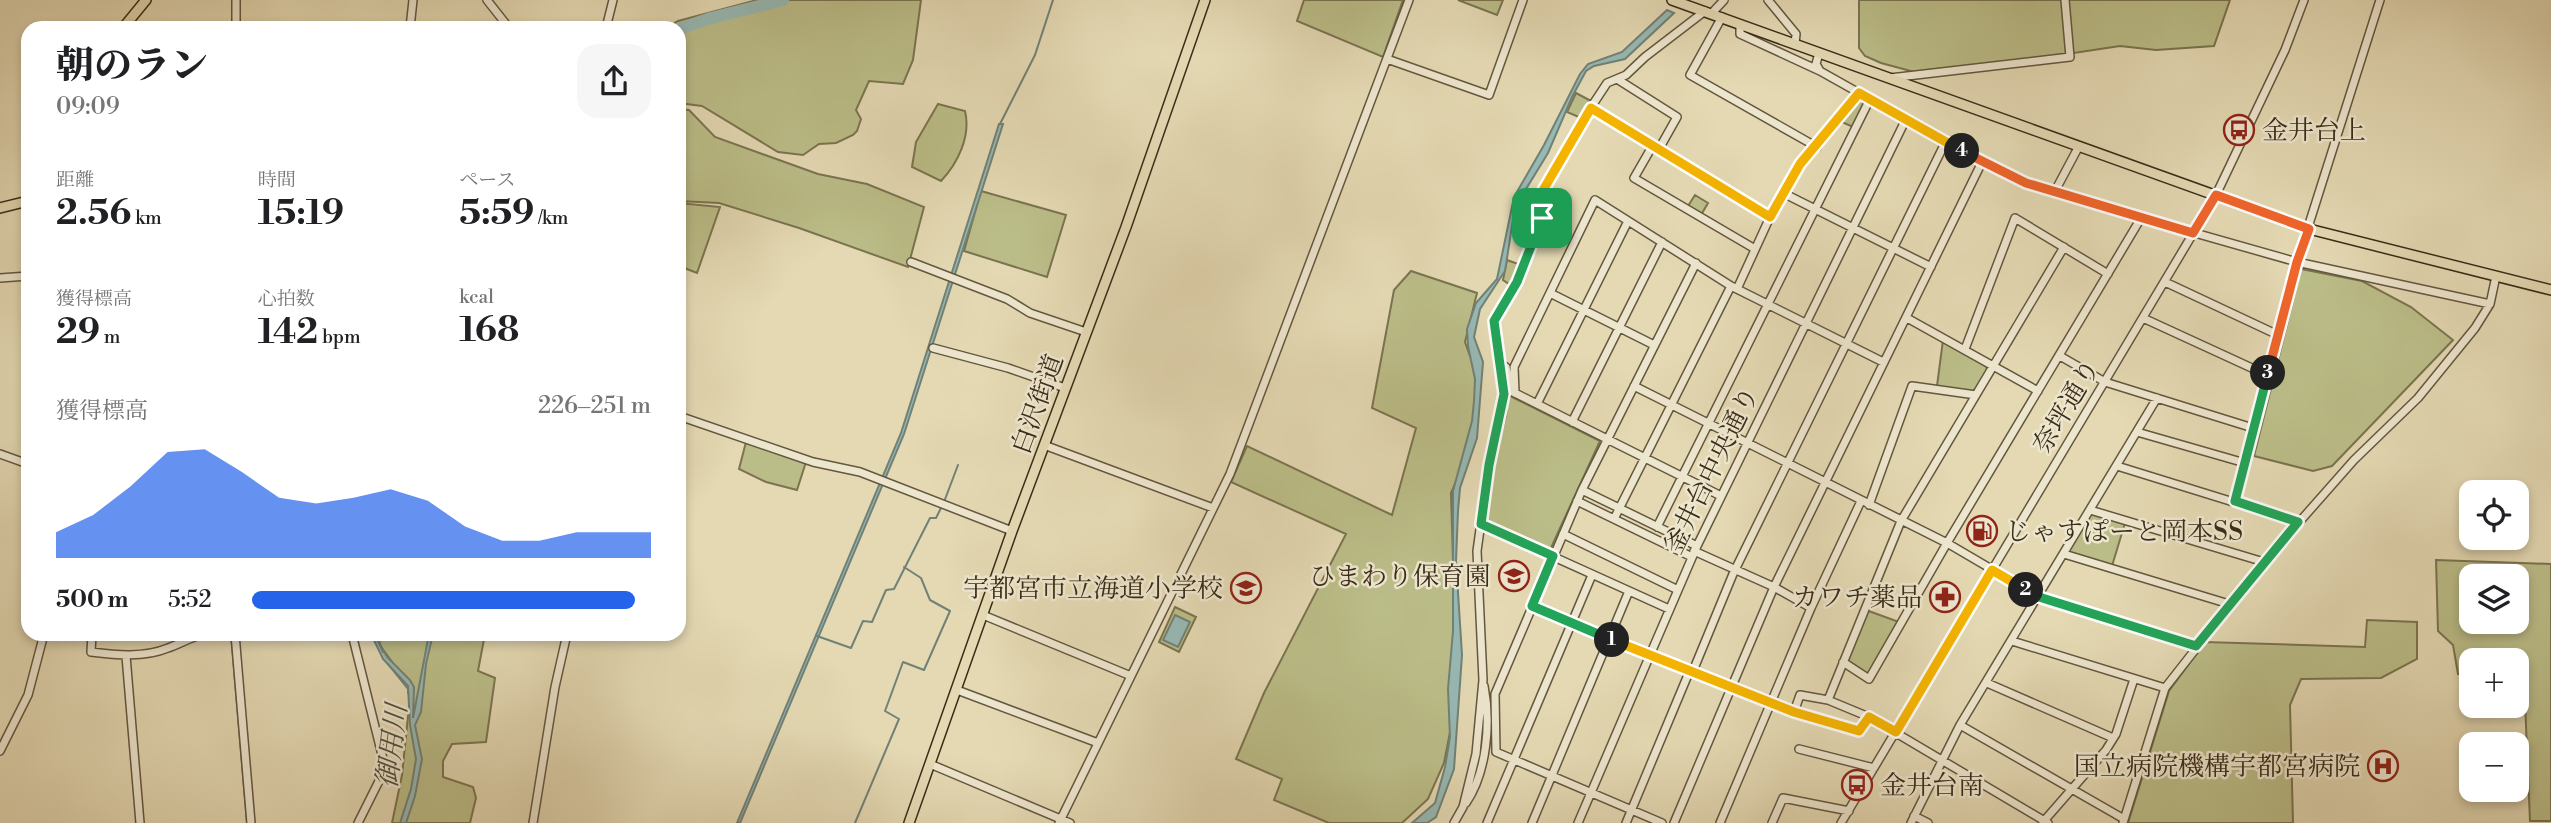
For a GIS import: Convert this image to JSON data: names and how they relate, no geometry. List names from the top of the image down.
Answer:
{
  "streets": {
    "main road": ["白沢街道"],
    "street": ["奈坪通り", "釜井台中央通り"]
  },
  "water": ["御用川"],
  "places": {
    "bus stop": ["金井台上", "金井台南"],
    "fuel station": ["じゃすぽーと岡本SS"],
    "school or university": ["ひまわり保育園", "宇都宮市立海道小学校"],
    "pharmacy": ["カワチ薬品"],
    "hospital": ["国立病院機構宇都宮病院"]
  },
  "page": {
    "heading": ["朝のラン", "09:09"],
    "pins": [
      "4",
      "3",
      "2",
      "1"
    ],
    "stats": [
      ["距離", "2.56 km"],
      ["時間", "15:19"],
      ["ペース", "5:59 /km"],
      ["獲得標高", "29 m"],
      ["心拍数", "142 bpm"],
      ["kcal", "168"]
    ],
    "chart": ["獲得標高", "226–251 m"],
    "map_buttons": ["+", "−"],
    "list": [
      {
        "name": "500 m",
        "note": "5:52"
      }
    ]
  }
}
